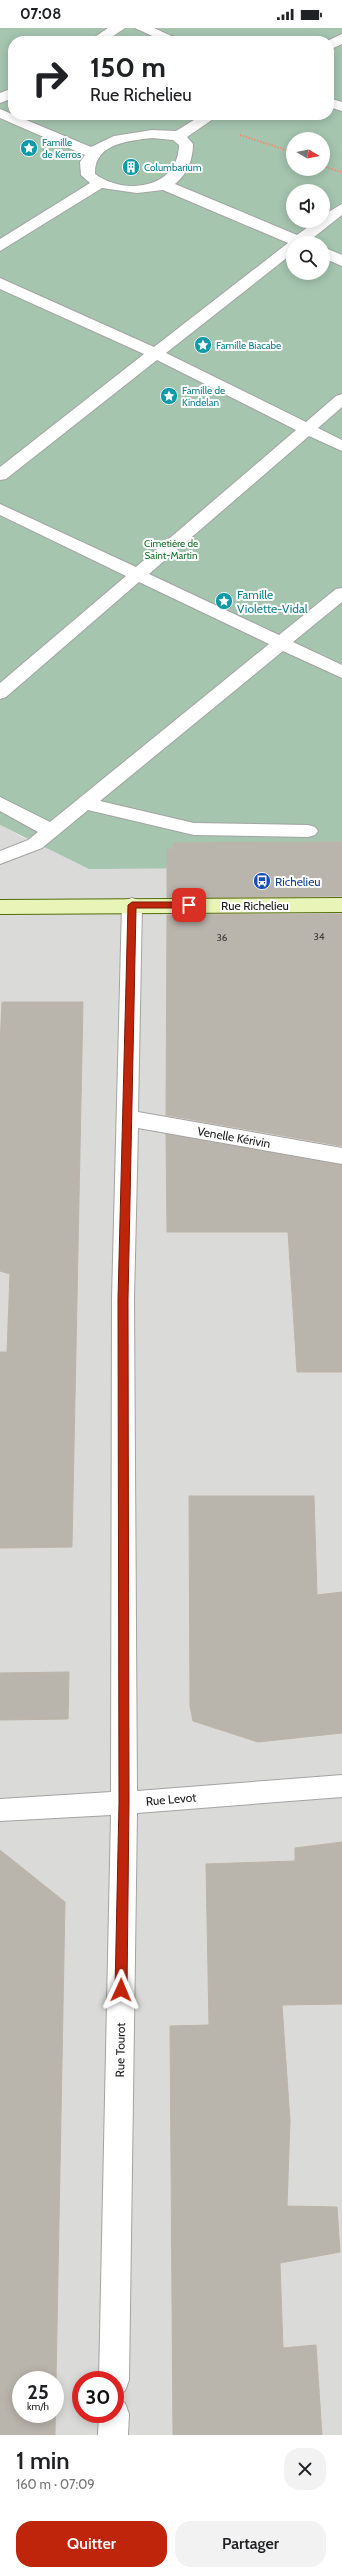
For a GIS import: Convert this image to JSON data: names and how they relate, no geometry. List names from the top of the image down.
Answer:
{
  "streets": {
    "street": [
      "Rue Richelieu",
      "Venelle Kérivin",
      "Rue Levot",
      "Rue Tourot"
    ]
  },
  "crossings": [
    ["Rue Richelieu", "Rue Tourot"],
    ["Venelle Kérivin", "Rue Tourot"],
    ["Rue Levot", "Rue Tourot"]
  ],
  "parks": ["Cimetière de Saint-Martin"],
  "places": {
    "place": [
      "Famille de Kerros",
      "Famille Biacabe",
      "Famille de Kindelan",
      "Famille Violette-Vidal"
    ],
    "building": ["Columbarium"],
    "bus stop": ["Richelieu"]
  },
  "house_numbers": ["34", "36"],
  "north": "right",
  "page": {
    "status": "07:08",
    "turn": ["150 m", "Rue Richelieu"],
    "speed": "25 km/h",
    "limit": "30",
    "heading": ["1 min", "160 m · 07:09"],
    "buttons": ["Quitter", "Partager"]
  }
}
